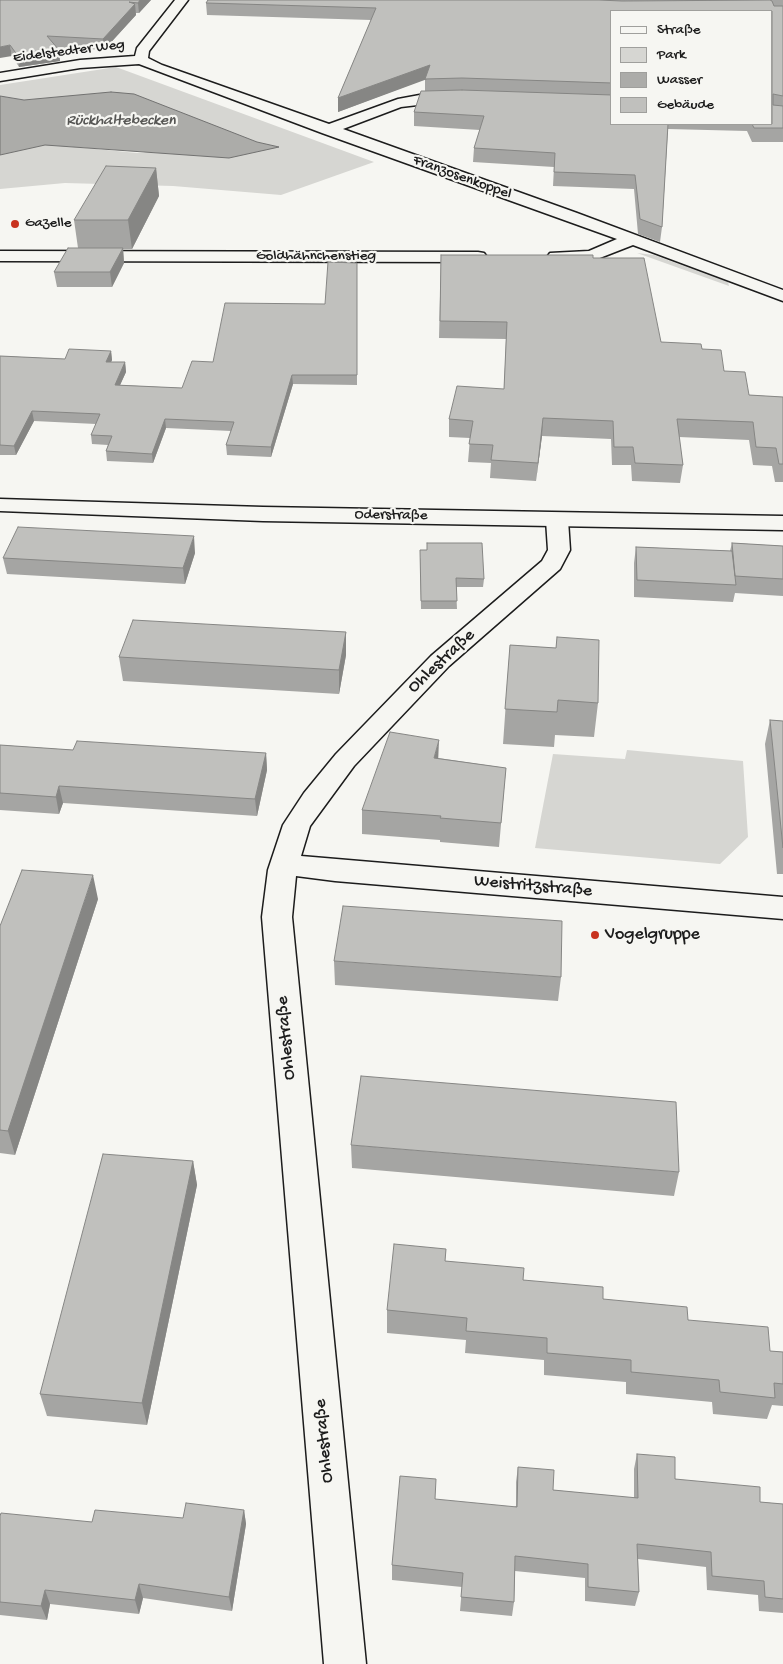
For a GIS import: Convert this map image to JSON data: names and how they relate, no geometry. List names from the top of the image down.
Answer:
{
  "streets": {
    "street": [
      "Eidelstedter Weg",
      "Franzosenkoppel",
      "Goldhähnchenstieg",
      "Oderstraße",
      "Ohlestraße",
      "Weistritzstraße"
    ]
  },
  "crossings": [
    ["Eidelstedter Weg", "Franzosenkoppel"],
    ["Oderstraße", "Ohlestraße"],
    ["Ohlestraße", "Weistritzstraße"]
  ],
  "water": ["Rückhaltebecken"],
  "places": ["Gazelle", "Vogelgruppe"],
  "legend": [
    "Straße",
    "Park",
    "Wasser",
    "Gebäude"
  ]
}
